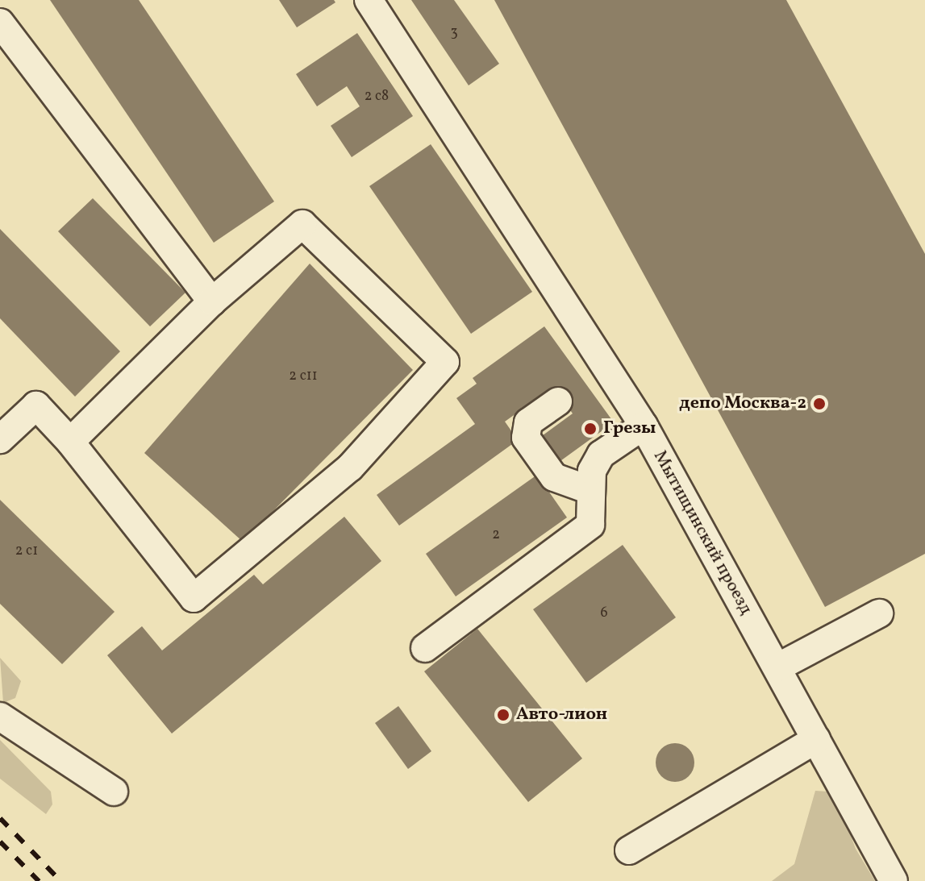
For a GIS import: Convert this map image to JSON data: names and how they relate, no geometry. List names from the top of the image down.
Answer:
{
  "streets": {
    "street": ["Мытищинский проезд"]
  },
  "places": ["депо Москва-2", "Грезы", "Авто-лион"],
  "house_numbers": [
    "3",
    "2 с8",
    "2 с11",
    "2",
    "2 с1",
    "6"
  ]
}
